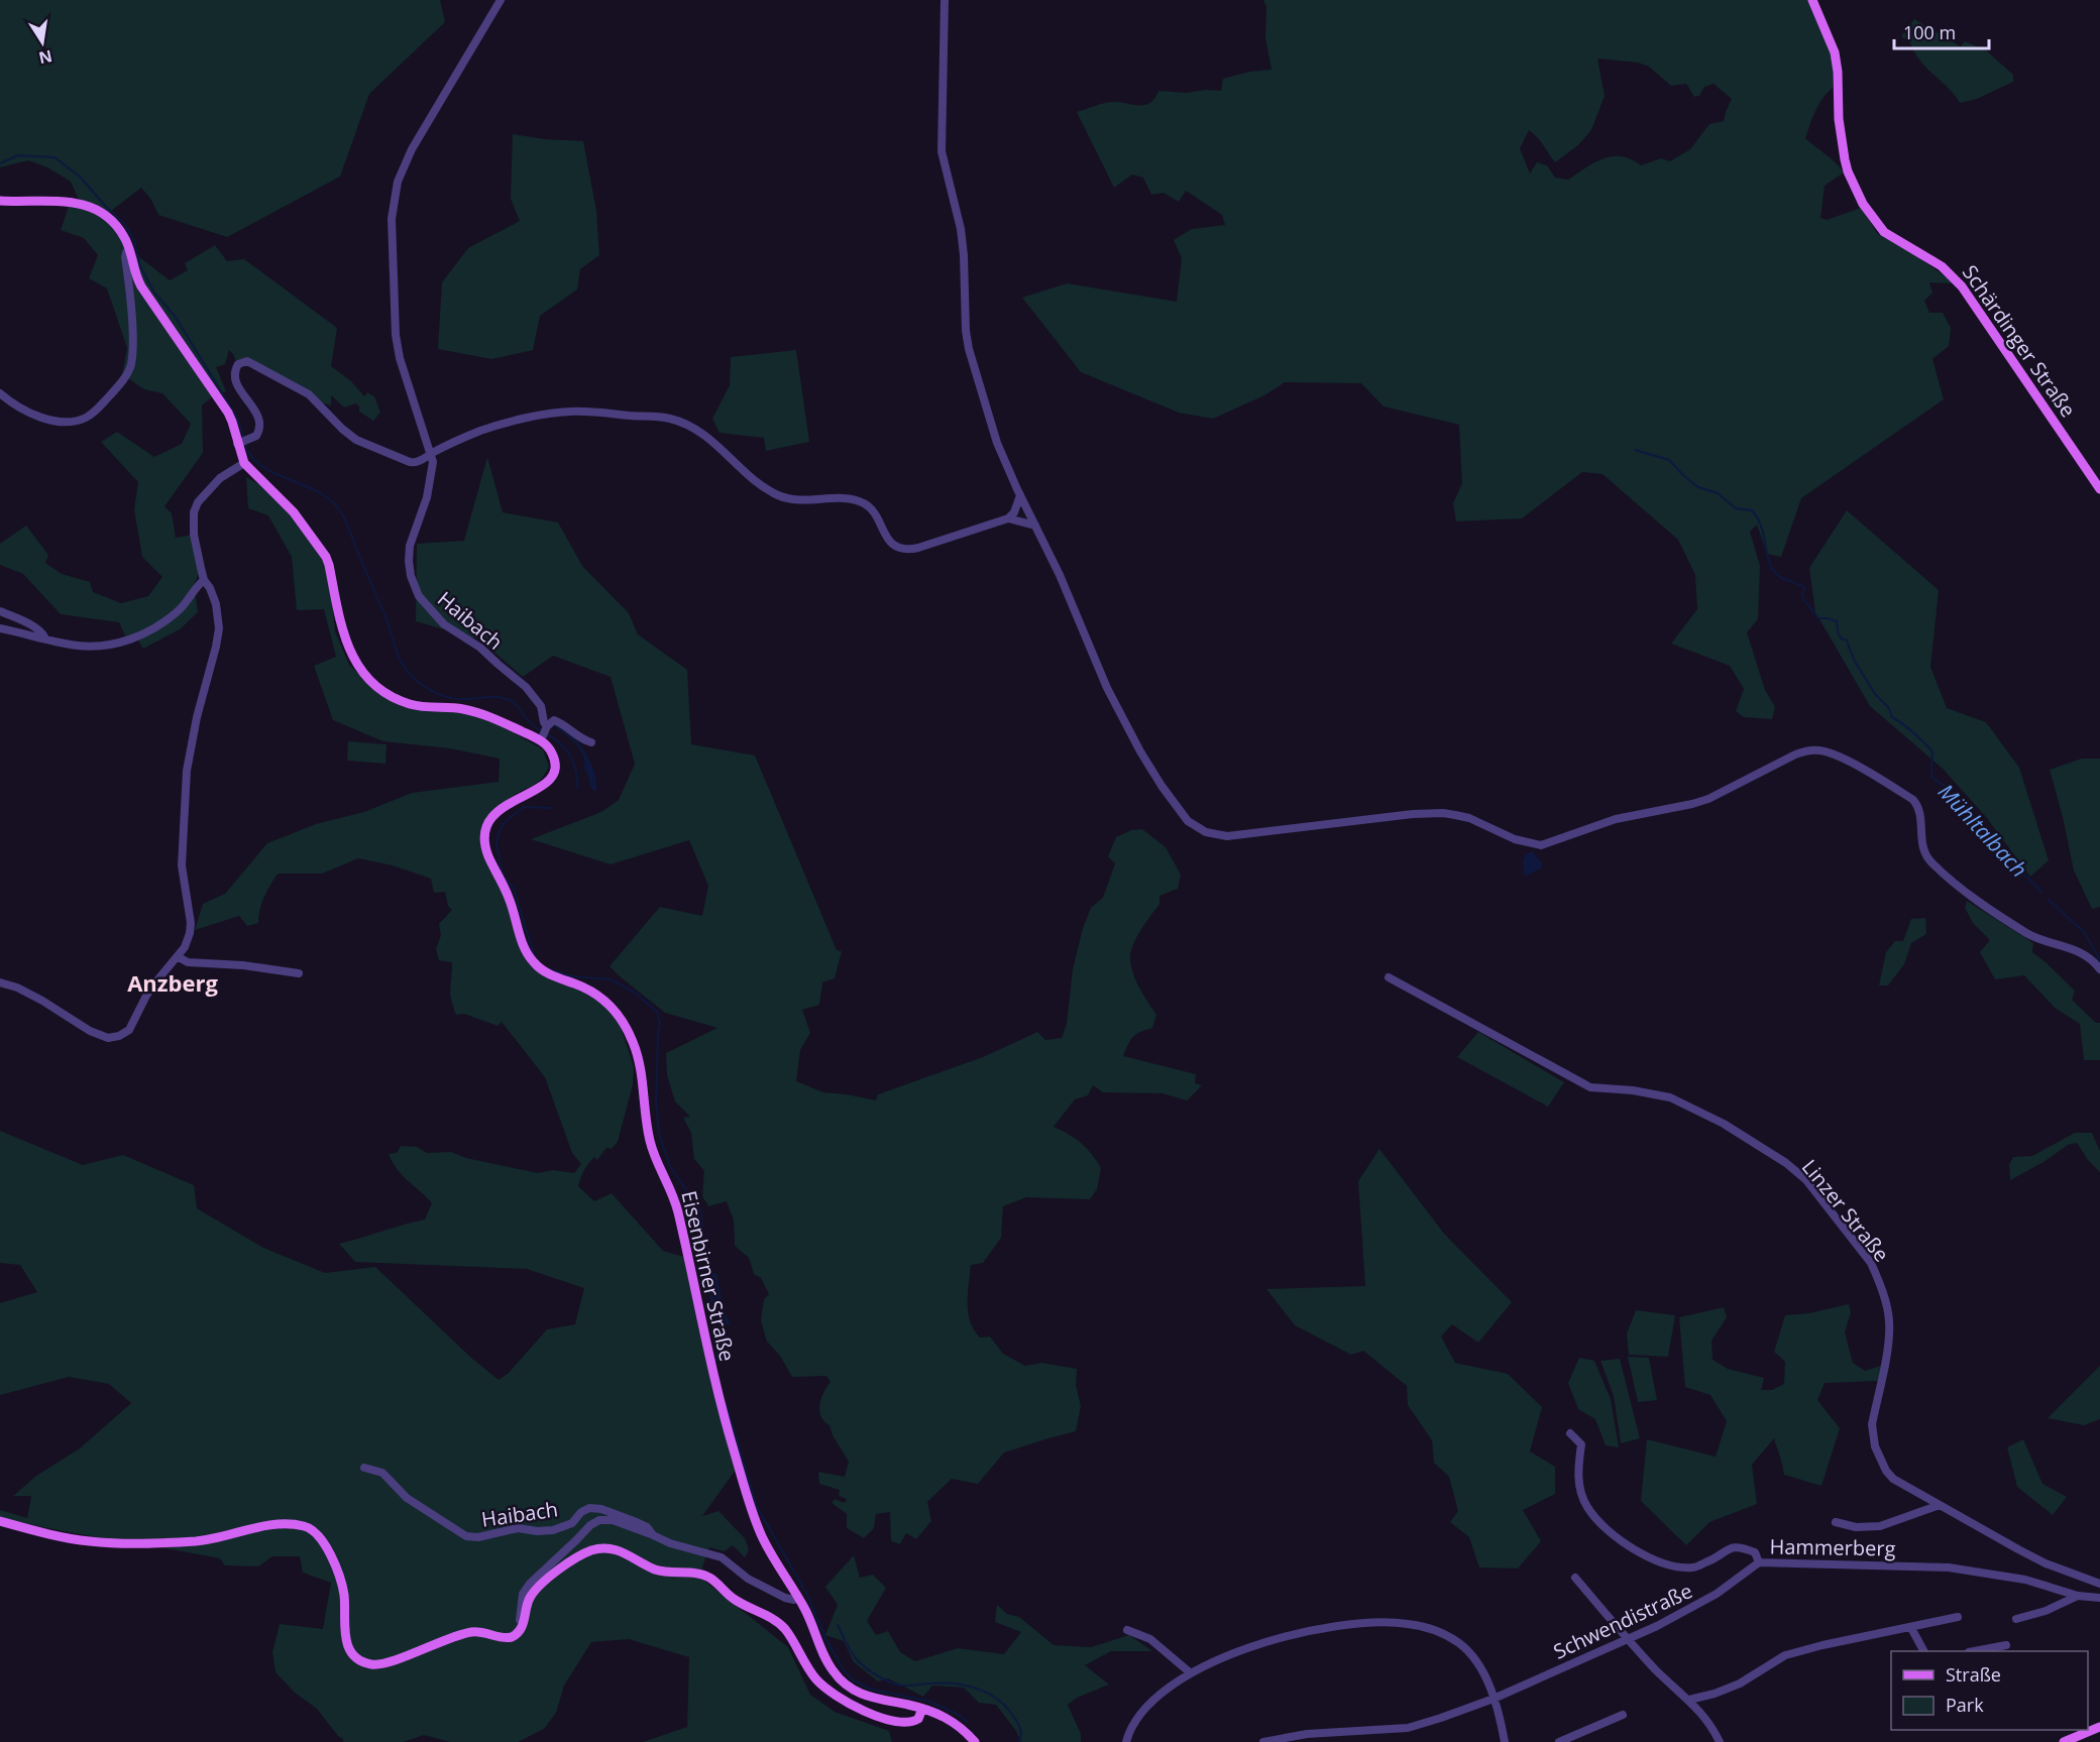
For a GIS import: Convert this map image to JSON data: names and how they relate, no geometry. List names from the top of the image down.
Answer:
{
  "streets": {
    "main road": ["Schärdinger Straße", "Eisenbirner Straße"],
    "street": [
      "Haibach",
      "Linzer Straße",
      "Hammerberg",
      "Schwendistraße"
    ]
  },
  "crossings": [
    ["Haibach", "Eisenbirner Straße"],
    ["Hammerberg", "Schwendistraße"]
  ],
  "districts": ["Anzberg"],
  "water": ["Mühltalbach"],
  "legend": ["Straße", "Park"],
  "scale_bar": "100 m",
  "north": "bottom"
}
